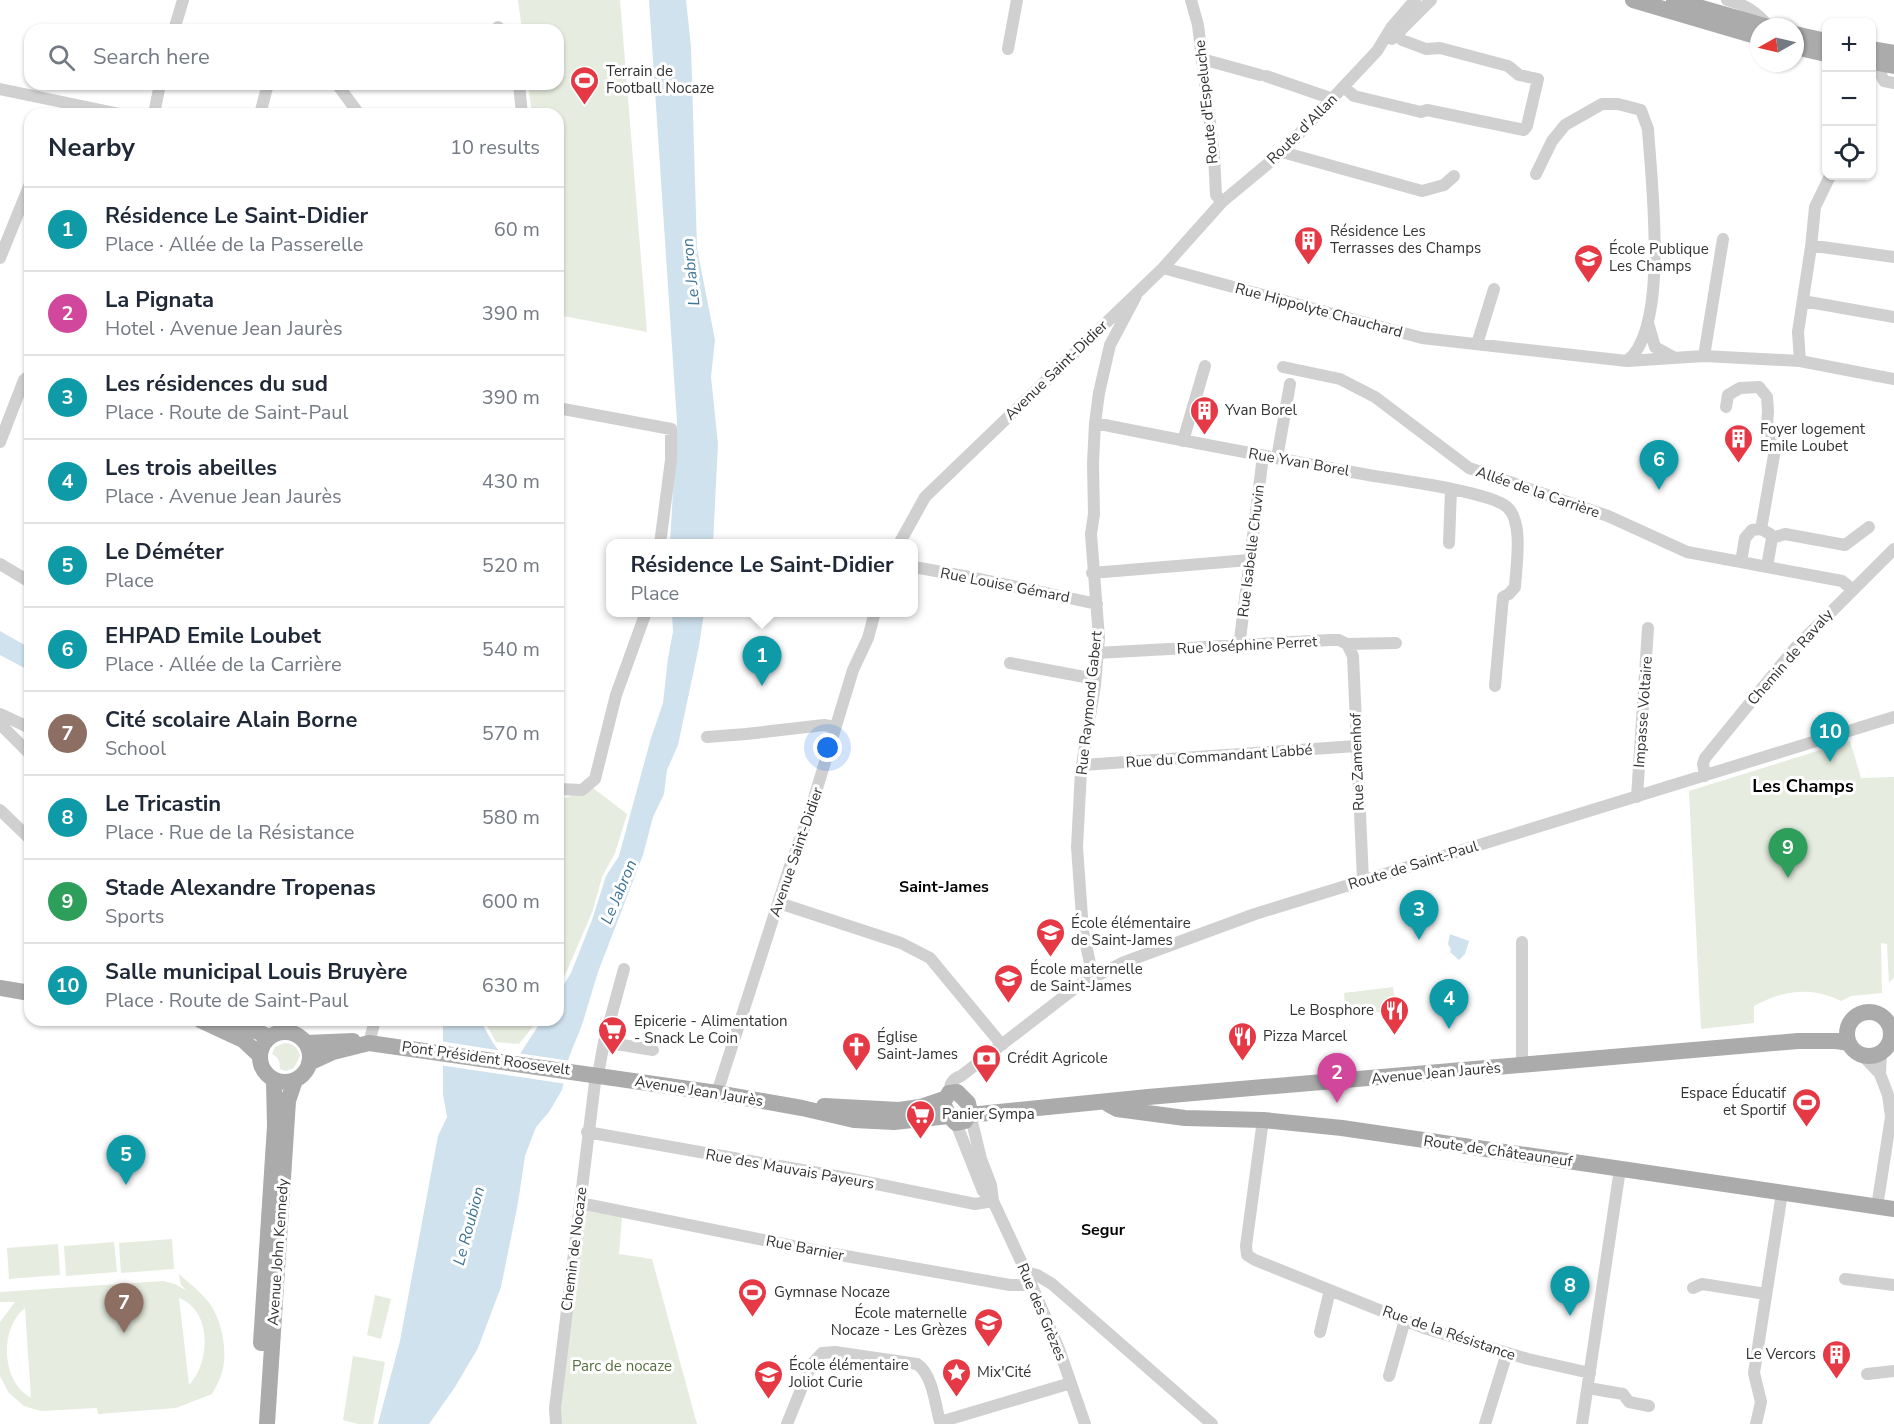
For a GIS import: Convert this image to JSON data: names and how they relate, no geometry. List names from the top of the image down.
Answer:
{
  "streets": {
    "main road": [
      "Pont Président Roosevelt",
      "Avenue Jean Jaurès",
      "Route de Châteauneuf",
      "Avenue John Kennedy"
    ],
    "street": [
      "Route d'Espeluche",
      "Route d'Allan",
      "Rue Hippolyte Chauchard",
      "Avenue Saint-Didier",
      "Rue Yvan Borel",
      "Allée de la Carrière",
      "Rue Isabelle Chuvin",
      "Rue Louise Gémard",
      "Rue Joséphine Perret",
      "Chemin de Ravaly",
      "Rue Raymond Gabert",
      "Impasse Voltaire",
      "Rue du Commandant Labbé",
      "Rue Zamenhof",
      "Route de Saint-Paul",
      "Rue des Mauvais Payeurs",
      "Rue Barnier",
      "Chemin de Nocaze",
      "Rue des Grèzes",
      "Rue de la Résistance"
    ]
  },
  "crossings": [
    ["Route d'Espeluche", "Route d'Allan"],
    ["Route d'Espeluche", "Avenue Saint-Didier"],
    ["Route d'Allan", "Avenue Saint-Didier"],
    ["Rue Hippolyte Chauchard", "Avenue Saint-Didier"],
    ["Avenue Saint-Didier", "Rue Raymond Gabert"],
    ["Avenue Saint-Didier", "Avenue Jean Jaurès"],
    ["Rue Yvan Borel", "Rue Isabelle Chuvin"],
    ["Rue Yvan Borel", "Rue Raymond Gabert"],
    ["Allée de la Carrière", "Chemin de Ravaly"],
    ["Rue Isabelle Chuvin", "Rue Joséphine Perret"],
    ["Rue Louise Gémard", "Rue Raymond Gabert"],
    ["Rue Joséphine Perret", "Rue Raymond Gabert"],
    ["Rue Joséphine Perret", "Rue Zamenhof"],
    ["Chemin de Ravaly", "Route de Saint-Paul"],
    ["Rue Raymond Gabert", "Rue du Commandant Labbé"],
    ["Rue Raymond Gabert", "Route de Saint-Paul"],
    ["Impasse Voltaire", "Route de Saint-Paul"],
    ["Rue du Commandant Labbé", "Rue Zamenhof"],
    ["Rue Zamenhof", "Route de Saint-Paul"],
    ["Route de Saint-Paul", "Avenue Jean Jaurès"],
    ["Route de Saint-Paul", "Rue des Grèzes"],
    ["Pont Président Roosevelt", "Avenue Jean Jaurès"],
    ["Pont Président Roosevelt", "Chemin de Nocaze"],
    ["Pont Président Roosevelt", "Avenue John Kennedy"],
    ["Avenue Jean Jaurès", "Route de Châteauneuf"],
    ["Avenue Jean Jaurès", "Chemin de Nocaze"],
    ["Avenue Jean Jaurès", "Rue des Grèzes"],
    ["Route de Châteauneuf", "Rue de la Résistance"],
    ["Rue des Mauvais Payeurs", "Chemin de Nocaze"],
    ["Rue des Mauvais Payeurs", "Rue des Grèzes"],
    ["Rue Barnier", "Chemin de Nocaze"],
    ["Rue Barnier", "Rue des Grèzes"]
  ],
  "districts": ["Les Champs", "Saint-James", "Segur"],
  "water": ["Le Jabron", "Le Roubion"],
  "parks": ["Parc de nocaze"],
  "places": {
    "sports": ["Terrain de Football Nocaze", "Espace Éducatif et Sportif", "Gymnase Nocaze"],
    "building": [
      "Résidence Les Terrasses des Champs",
      "Yvan Borel",
      "Foyer logement Emile Loubet",
      "Le Vercors"
    ],
    "school or university": [
      "École Publique Les Champs",
      "École élémentaire de Saint-James",
      "École maternelle de Saint-James",
      "École maternelle Nocaze - Les Grèzes",
      "École élémentaire Joliot Curie"
    ],
    "restaurant": ["Le Bosphore", "Pizza Marcel"],
    "supermarket": ["Epicerie - Alimentation - Snack Le Coin", "Panier Sympa"],
    "church": ["Église Saint-James"],
    "bank": ["Crédit Agricole"],
    "place": ["Mix'Cité"]
  },
  "north": "left",
  "page": {
    "map_buttons": ["+", "−"],
    "search": "Search here",
    "heading": ["Nearby", "10 results"],
    "list": [
      {
        "mark": "1",
        "name": "Résidence Le Saint-Didier",
        "note": "Place · Allée de la Passerelle",
        "value": "60 m"
      },
      {
        "mark": "2",
        "name": "La Pignata",
        "note": "Hotel · Avenue Jean Jaurès",
        "value": "390 m"
      },
      {
        "mark": "3",
        "name": "Les résidences du sud",
        "note": "Place · Route de Saint-Paul",
        "value": "390 m"
      },
      {
        "mark": "4",
        "name": "Les trois abeilles",
        "note": "Place · Avenue Jean Jaurès",
        "value": "430 m"
      },
      {
        "mark": "5",
        "name": "Le Déméter",
        "note": "Place",
        "value": "520 m"
      },
      {
        "mark": "6",
        "name": "EHPAD Emile Loubet",
        "note": "Place · Allée de la Carrière",
        "value": "540 m"
      },
      {
        "mark": "7",
        "name": "Cité scolaire Alain Borne",
        "note": "School",
        "value": "570 m"
      },
      {
        "mark": "8",
        "name": "Le Tricastin",
        "note": "Place · Rue de la Résistance",
        "value": "580 m"
      },
      {
        "mark": "9",
        "name": "Stade Alexandre Tropenas",
        "note": "Sports",
        "value": "600 m"
      },
      {
        "mark": "10",
        "name": "Salle municipal Louis Bruyère",
        "note": "Place · Route de Saint-Paul",
        "value": "630 m"
      }
    ],
    "pins": [
      "6",
      "1",
      "10",
      "9",
      "3",
      "4",
      "2",
      "5",
      "8",
      "7"
    ],
    "popup": ["Résidence Le Saint-Didier", "Place"]
  }
}
